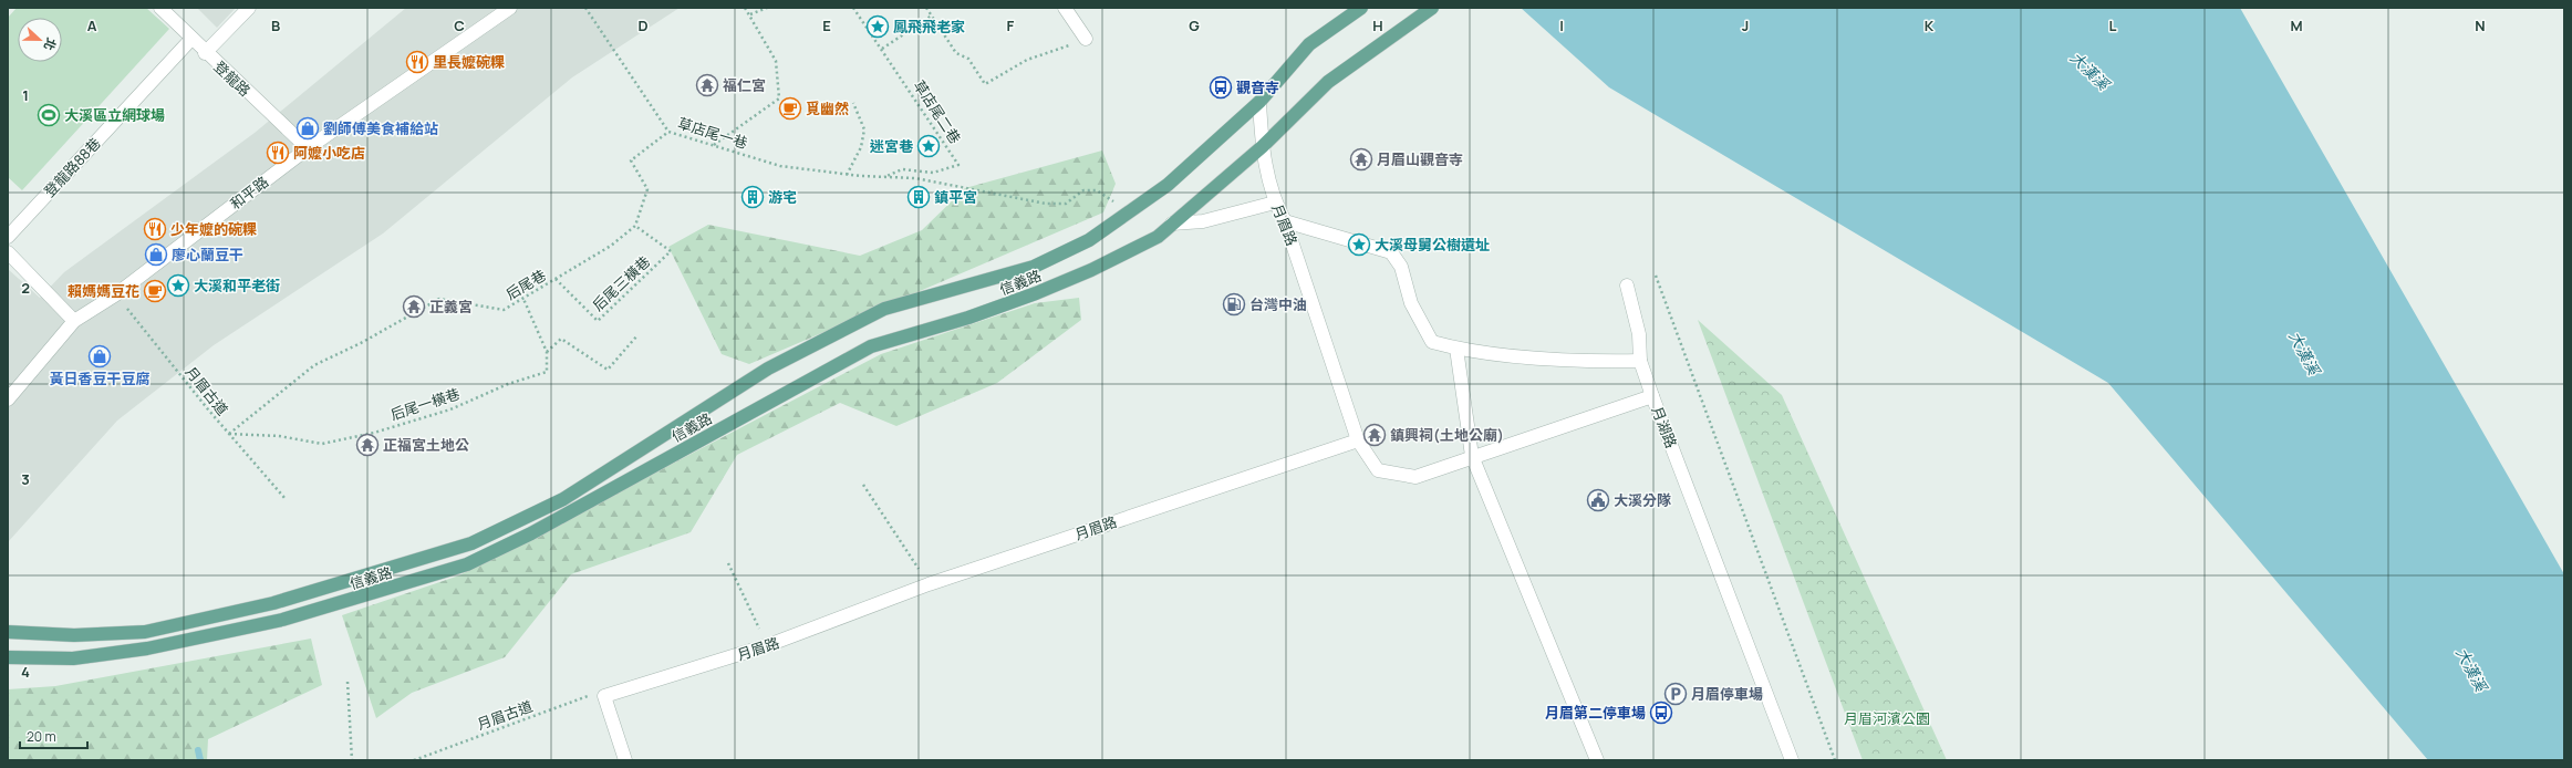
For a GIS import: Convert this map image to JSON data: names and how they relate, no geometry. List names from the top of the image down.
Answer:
{
  "streets": {
    "main road": ["信義路"],
    "street": [
      "登龍路",
      "登龍路88巷",
      "和平路",
      "月眉路",
      "月湖路"
    ],
    "path": [
      "草店尾二巷",
      "草店尾一巷",
      "后尾三橫巷",
      "后尾巷",
      "月眉古道",
      "后尾一橫巷"
    ]
  },
  "crossings": [
    ["登龍路", "登龍路88巷"],
    ["登龍路", "和平路"],
    ["草店尾二巷", "草店尾一巷"],
    ["和平路", "月眉古道"],
    ["月眉路", "信義路"],
    ["月眉路", "月眉古道"],
    ["月眉路", "月湖路"],
    ["后尾三橫巷", "后尾巷"],
    ["后尾巷", "月眉古道"],
    ["后尾巷", "后尾一橫巷"],
    ["月眉古道", "后尾一橫巷"]
  ],
  "water": ["大漢溪"],
  "parks": ["月眉河濱公園"],
  "places": {
    "place": [
      "鳳飛飛老家",
      "迷宮巷",
      "大溪母舅公樹遺址",
      "大溪和平老街"
    ],
    "restaurant": ["里長嬤碗粿", "阿嬤小吃店", "少年嬤的碗粿"],
    "temple": [
      "福仁宮",
      "月眉山觀音寺",
      "正義宮",
      "鎮興祠(土地公廟)",
      "正福宮土地公"
    ],
    "bus stop": ["觀音寺", "月眉第二停車場"],
    "cafe": ["覓幽然", "賴媽媽豆花"],
    "sports": ["大溪區立網球場"],
    "shop": ["劉師傅美食補給站", "廖心蘭豆干", "黃日香豆干豆腐"],
    "building": ["游宅", "鎮平宮"],
    "fuel station": ["台灣中油"],
    "public building": ["大溪分隊"],
    "parking": ["月眉停車場"]
  },
  "scale_bar": "20 m",
  "north": "right",
  "grid": {
    "columns": [
      "A",
      "B",
      "C",
      "D",
      "E",
      "F",
      "G",
      "H",
      "I",
      "J",
      "K",
      "L",
      "M",
      "N"
    ],
    "rows": [
      "1",
      "2",
      "3",
      "4"
    ]
  }
}
